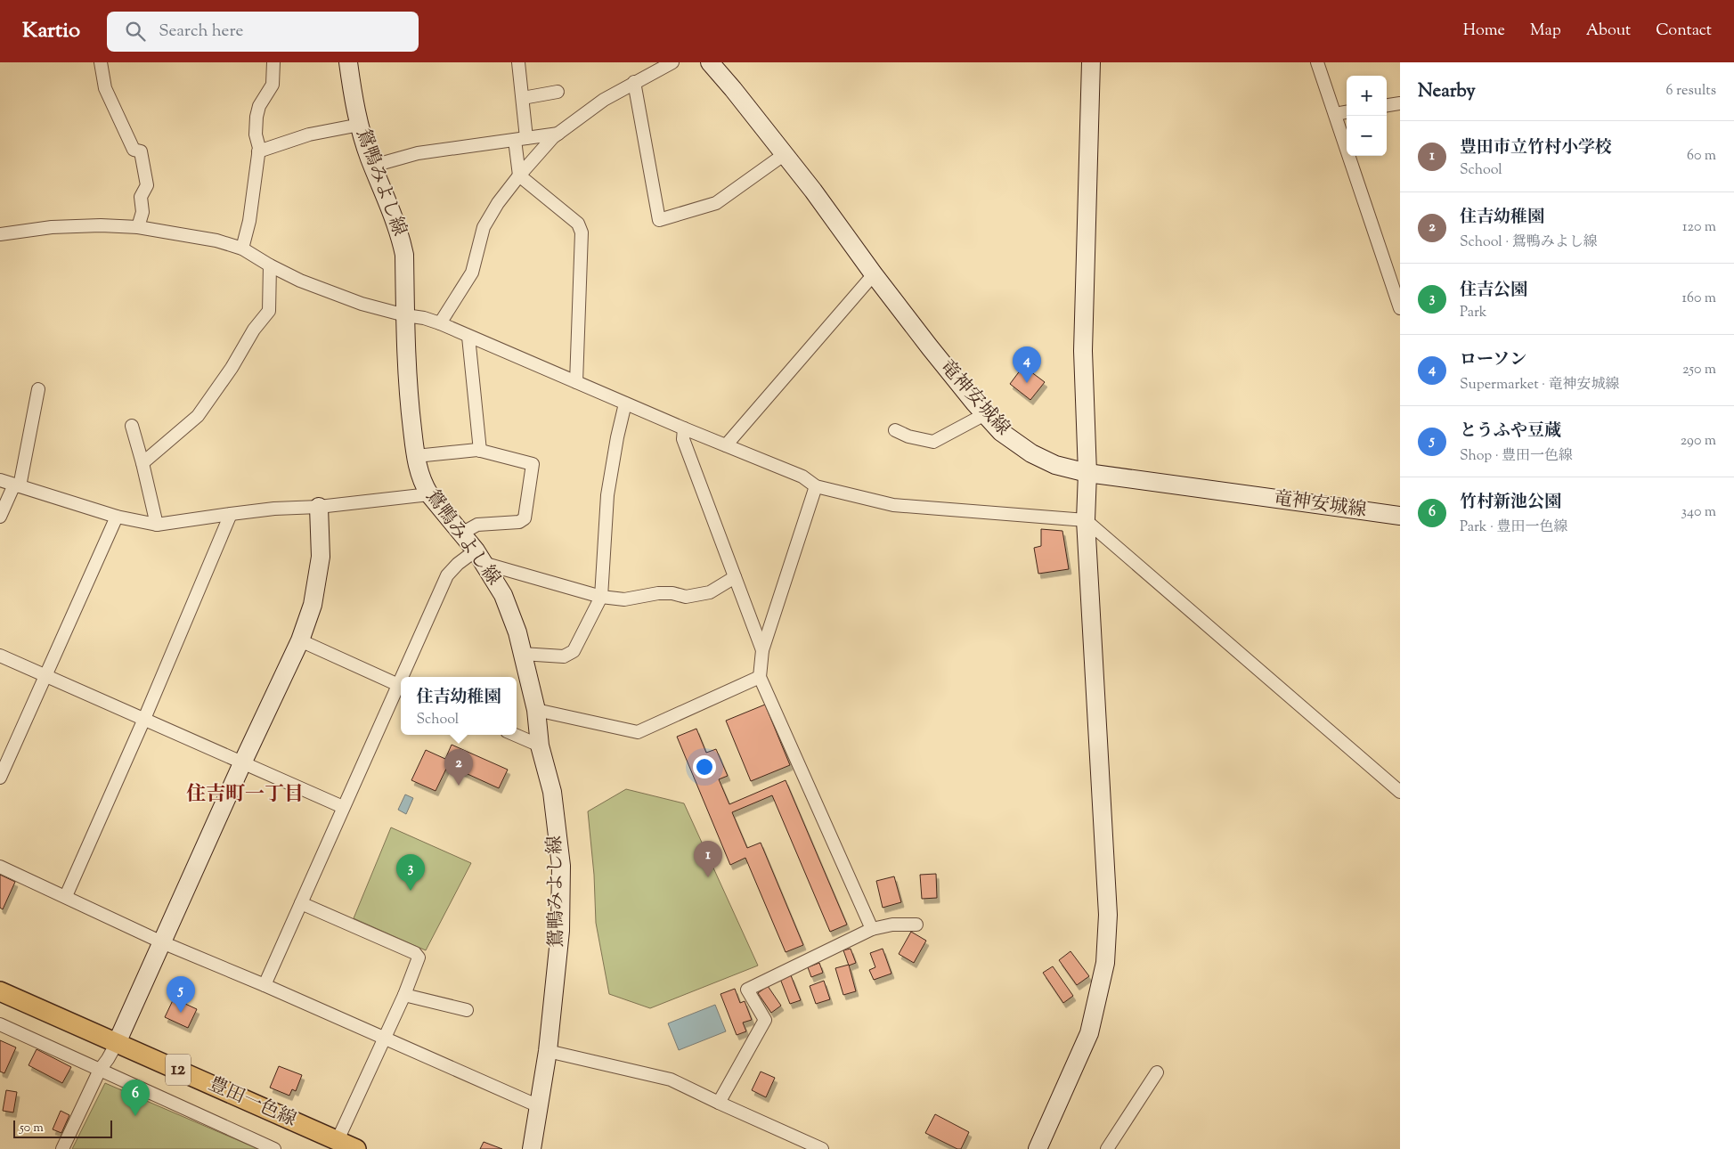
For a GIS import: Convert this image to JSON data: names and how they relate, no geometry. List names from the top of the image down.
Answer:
{
  "streets": {
    "main road": ["12", "豊田一色線"],
    "street": ["鴛鴨みよし線", "竜神安城線"]
  },
  "districts": ["住吉町一丁目"],
  "scale_bar": "50 m",
  "page": {
    "header": "Kartio",
    "search": "Search here",
    "nav": [
      "Home",
      "Map",
      "About",
      "Contact"
    ],
    "heading": ["Nearby", "6 results"],
    "map_buttons": ["+", "−"],
    "list": [
      {
        "mark": "1",
        "name": "豊田市立竹村小学校",
        "note": "School",
        "value": "60 m"
      },
      {
        "mark": "2",
        "name": "住吉幼稚園",
        "note": "School · 鴛鴨みよし線",
        "value": "120 m"
      },
      {
        "mark": "3",
        "name": "住吉公園",
        "note": "Park",
        "value": "160 m"
      },
      {
        "mark": "4",
        "name": "ローソン",
        "note": "Supermarket · 竜神安城線",
        "value": "250 m"
      },
      {
        "mark": "5",
        "name": "とうふや豆蔵",
        "note": "Shop · 豊田一色線",
        "value": "290 m"
      },
      {
        "mark": "6",
        "name": "竹村新池公園",
        "note": "Park · 豊田一色線",
        "value": "340 m"
      }
    ],
    "pins": [
      "4",
      "2",
      "1",
      "3",
      "5",
      "6"
    ],
    "popup": ["住吉幼稚園", "School"],
    "scale": "50 m"
  }
}
